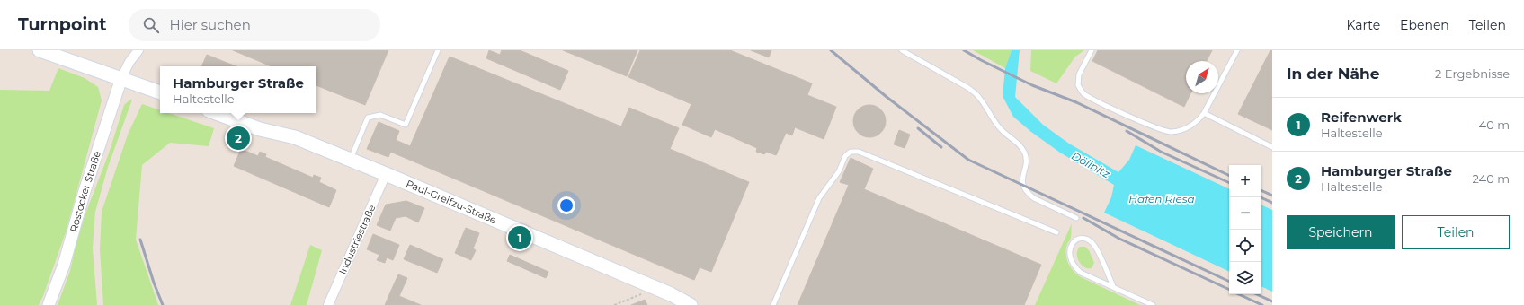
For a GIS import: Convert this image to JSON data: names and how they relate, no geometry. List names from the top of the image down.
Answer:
{
  "streets": {
    "main road": ["Paul-Greifzu-Straße"],
    "street": ["Rostocker Straße", "Industriestraße"]
  },
  "crossings": [
    ["Paul-Greifzu-Straße", "Industriestraße"]
  ],
  "water": ["Döllnitz", "Hafen Riesa"],
  "north": "top right",
  "page": {
    "header": "Turnpoint",
    "search": "Hier suchen",
    "nav": ["Karte", "Ebenen", "Teilen"],
    "heading": ["In der Nähe", "2 Ergebnisse"],
    "popup": ["Hamburger Straße", "Haltestelle"],
    "list": [
      {
        "mark": "1",
        "name": "Reifenwerk",
        "note": "Haltestelle",
        "value": "40 m"
      },
      {
        "mark": "2",
        "name": "Hamburger Straße",
        "note": "Haltestelle",
        "value": "240 m"
      }
    ],
    "pins": ["2", "1"],
    "map_buttons": ["+", "−"],
    "buttons": ["Speichern", "Teilen"]
  }
}
